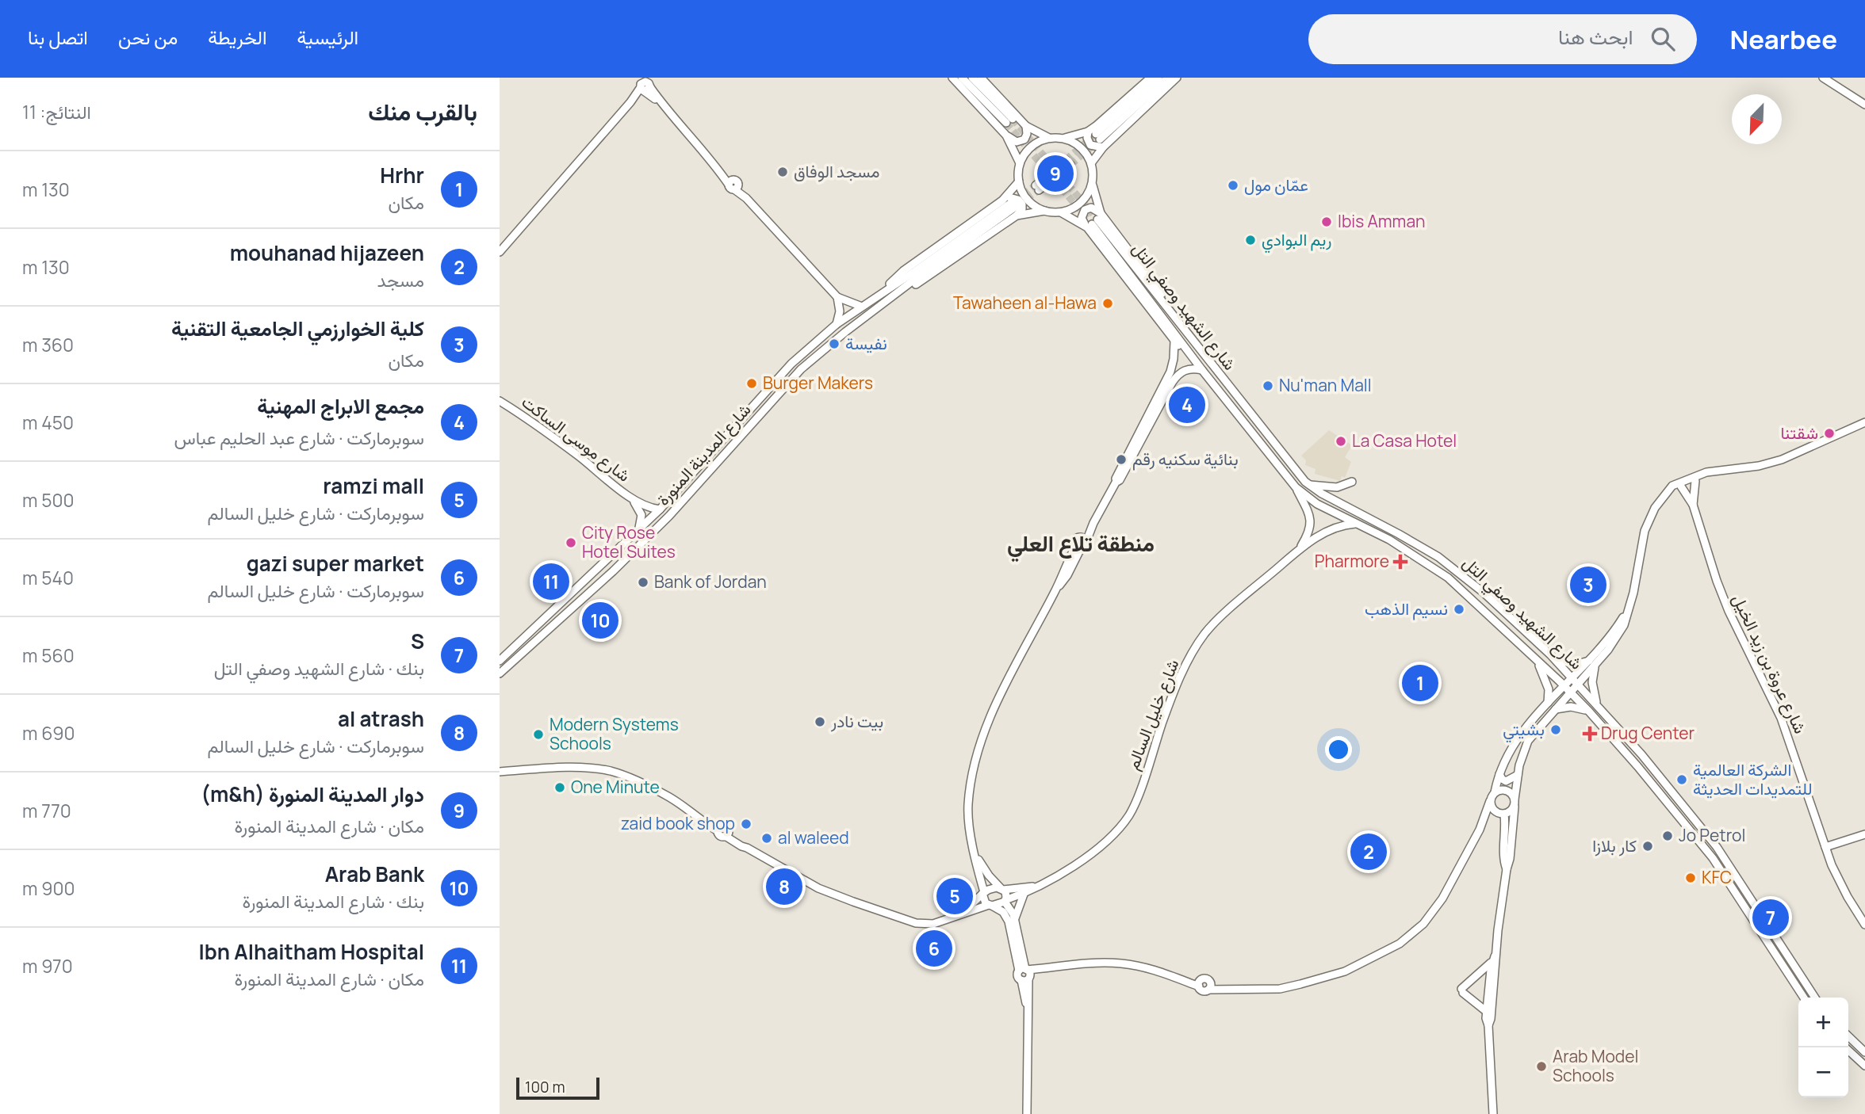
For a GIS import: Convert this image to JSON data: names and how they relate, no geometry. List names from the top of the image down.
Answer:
{
  "streets": {
    "street": [
      "شارع الشهيد وصفي التل",
      "شارع موسى الساكت",
      "شارع المدينة المنورة",
      "شارع عروة بن زيد الخيل",
      "شارع خليل السالم"
    ]
  },
  "crossings": [
    ["شارع الشهيد وصفي التل", "شارع خليل السالم"],
    ["شارع موسى الساكت", "شارع المدينة المنورة"]
  ],
  "districts": ["منطقة تلاع العلي"],
  "places": {
    "other": [
      "مسجد الوفاق",
      "عمّان مول",
      "Ibis Amman",
      "ريم البوادي",
      "Tawaheen al-Hawa",
      "نفيسة",
      "Burger Makers",
      "Nu'man Mall",
      "شقتنا",
      "La Casa Hotel",
      "بنائية سكنيه رقم",
      "City Rose Hotel Suites",
      "Bank of Jordan",
      "نسيم الذهب",
      "بيت نادر",
      "بشيتي",
      "Modern Systems Schools",
      "الشركة العالمية للتمديدات الحديثة",
      "One Minute",
      "zaid book shop",
      "Jo Petrol",
      "al waleed",
      "كار بلازا",
      "KFC",
      "Arab Model Schools"
    ],
    "health": ["Pharmore", "Drug Center"]
  },
  "scale_bar": "100 m",
  "north": "bottom left",
  "page": {
    "header": "Nearbee",
    "search": "ابحث هنا",
    "nav": [
      "الرئيسية",
      "الخريطة",
      "من نحن",
      "اتصل بنا"
    ],
    "heading": ["بالقرب منك", "النتائج: 11"],
    "list": [
      {
        "mark": "1",
        "name": "Hrhr",
        "note": "مكان",
        "value": "130 m"
      },
      {
        "mark": "2",
        "name": "mouhanad hijazeen",
        "note": "مسجد",
        "value": "130 m"
      },
      {
        "mark": "3",
        "name": "كلية الخوارزمي الجامعية التقنية",
        "note": "مكان",
        "value": "360 m"
      },
      {
        "mark": "4",
        "name": "مجمع الابراج المهنية",
        "note": "سوبرماركت · شارع عبد الحليم عباس",
        "value": "450 m"
      },
      {
        "mark": "5",
        "name": "ramzi mall",
        "note": "سوبرماركت · شارع خليل السالم",
        "value": "500 m"
      },
      {
        "mark": "6",
        "name": "gazi super market",
        "note": "سوبرماركت · شارع خليل السالم",
        "value": "540 m"
      },
      {
        "mark": "7",
        "name": "S",
        "note": "بنك · شارع الشهيد وصفي التل",
        "value": "560 m"
      },
      {
        "mark": "8",
        "name": "al atrash",
        "note": "سوبرماركت · شارع خليل السالم",
        "value": "690 m"
      },
      {
        "mark": "9",
        "name": "دوار المدينة المنورة (m&h)",
        "note": "مكان · شارع المدينة المنورة",
        "value": "770 m"
      },
      {
        "mark": "10",
        "name": "Arab Bank",
        "note": "بنك · شارع المدينة المنورة",
        "value": "900 m"
      },
      {
        "mark": "11",
        "name": "Ibn Alhaitham Hospital",
        "note": "مكان · شارع المدينة المنورة",
        "value": "970 m"
      }
    ],
    "pins": [
      "9",
      "4",
      "11",
      "3",
      "10",
      "1",
      "2",
      "8",
      "5",
      "7",
      "6"
    ],
    "map_buttons": ["+", "−"],
    "scale": "100 m"
  }
}
